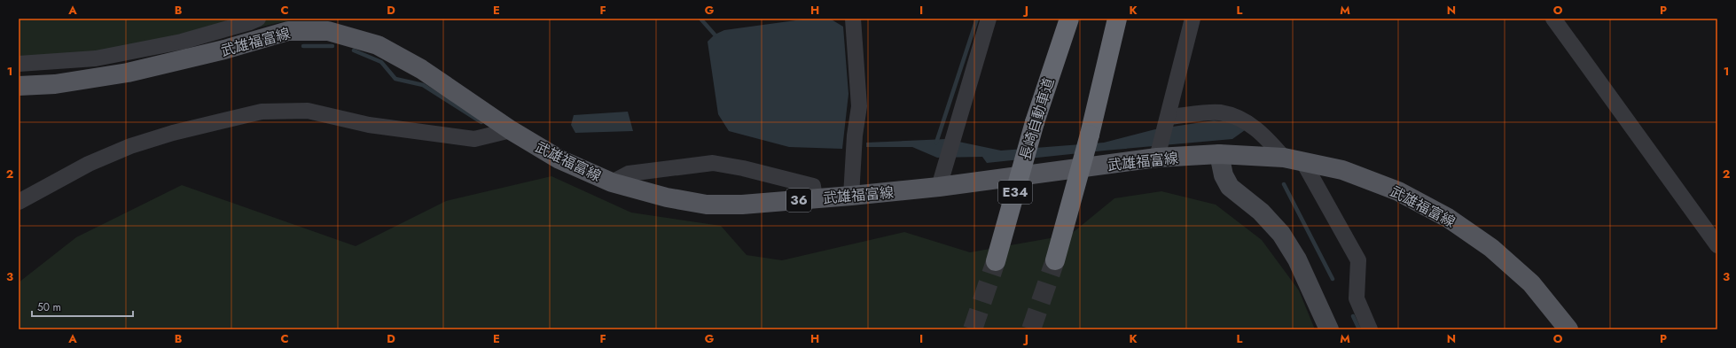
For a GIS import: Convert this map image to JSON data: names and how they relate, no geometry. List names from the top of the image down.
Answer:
{
  "streets": {
    "highway": ["長崎自動車道", "E34"],
    "main road": ["武雄福富線", "36"]
  },
  "scale_bar": "50 m",
  "grid": {
    "columns": [
      "A",
      "B",
      "C",
      "D",
      "E",
      "F",
      "G",
      "H",
      "I",
      "J",
      "K",
      "L",
      "M",
      "N",
      "O",
      "P"
    ],
    "rows": ["1", "2", "3"]
  }
}
